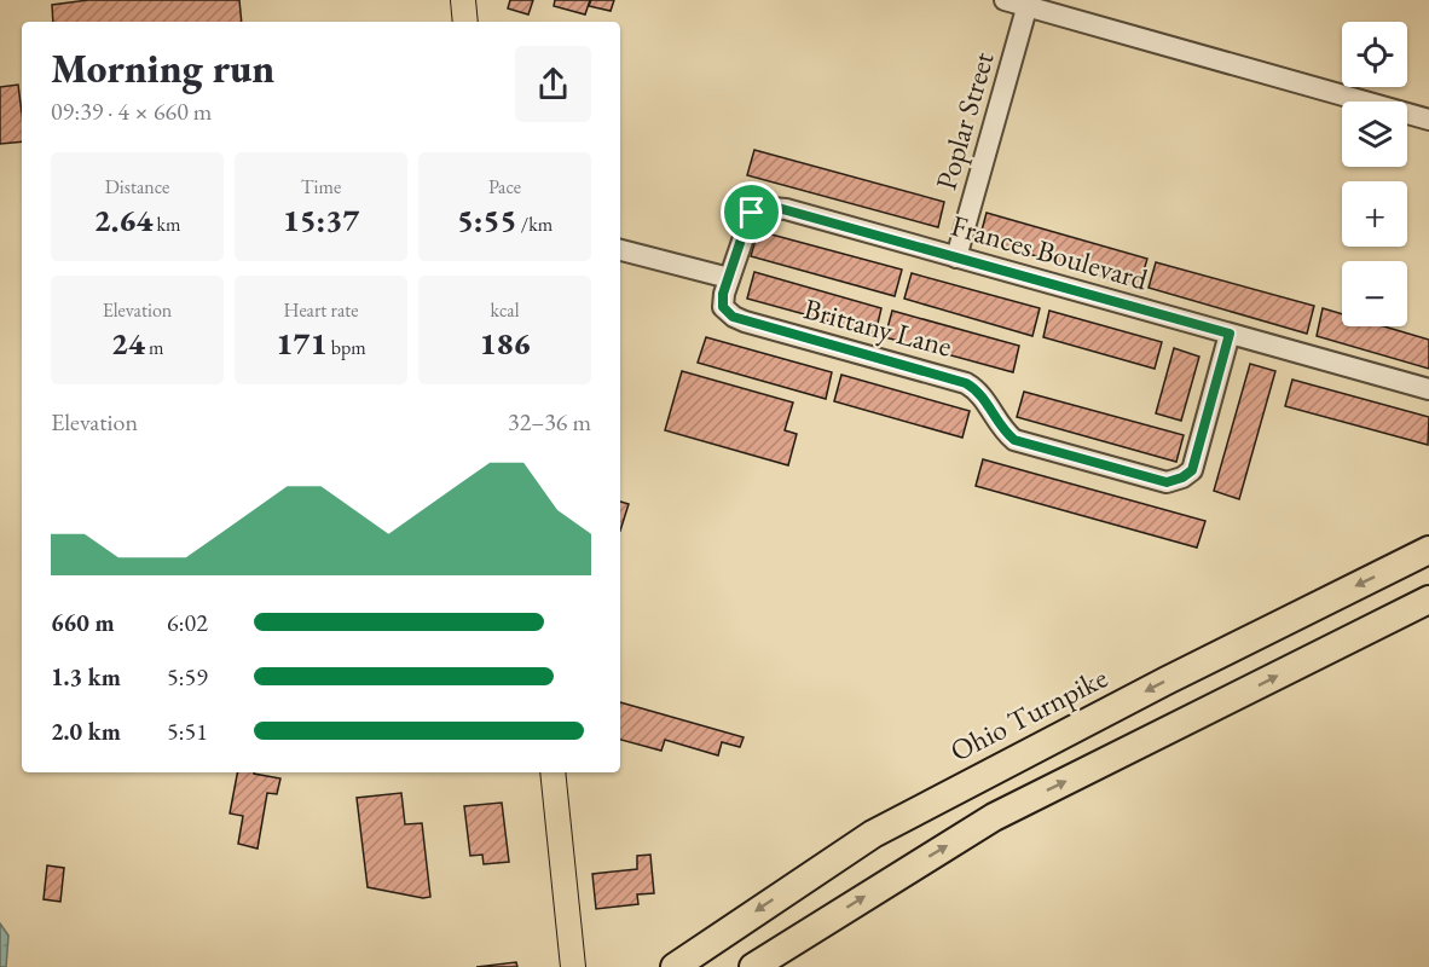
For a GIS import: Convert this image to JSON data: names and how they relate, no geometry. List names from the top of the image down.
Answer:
{
  "streets": {
    "highway": ["Ohio Turnpike"],
    "street": ["Poplar Street", "Frances Boulevard", "Brittany Lane"]
  },
  "crossings": [
    ["Poplar Street", "Frances Boulevard"],
    ["Frances Boulevard", "Brittany Lane"]
  ],
  "page": {
    "map_buttons": ["+", "−"],
    "heading": ["Morning run", "09:39 · 4 × 660 m"],
    "stats": [
      ["Distance", "2.64 km"],
      ["Time", "15:37"],
      ["Pace", "5:55 /km"],
      ["Elevation", "24 m"],
      ["Heart rate", "171 bpm"],
      ["kcal", "186"]
    ],
    "chart": ["Elevation", "32–36 m"],
    "list": [
      {
        "name": "660 m",
        "note": "6:02"
      },
      {
        "name": "1.3 km",
        "note": "5:59"
      },
      {
        "name": "2.0 km",
        "note": "5:51"
      }
    ]
  }
}
